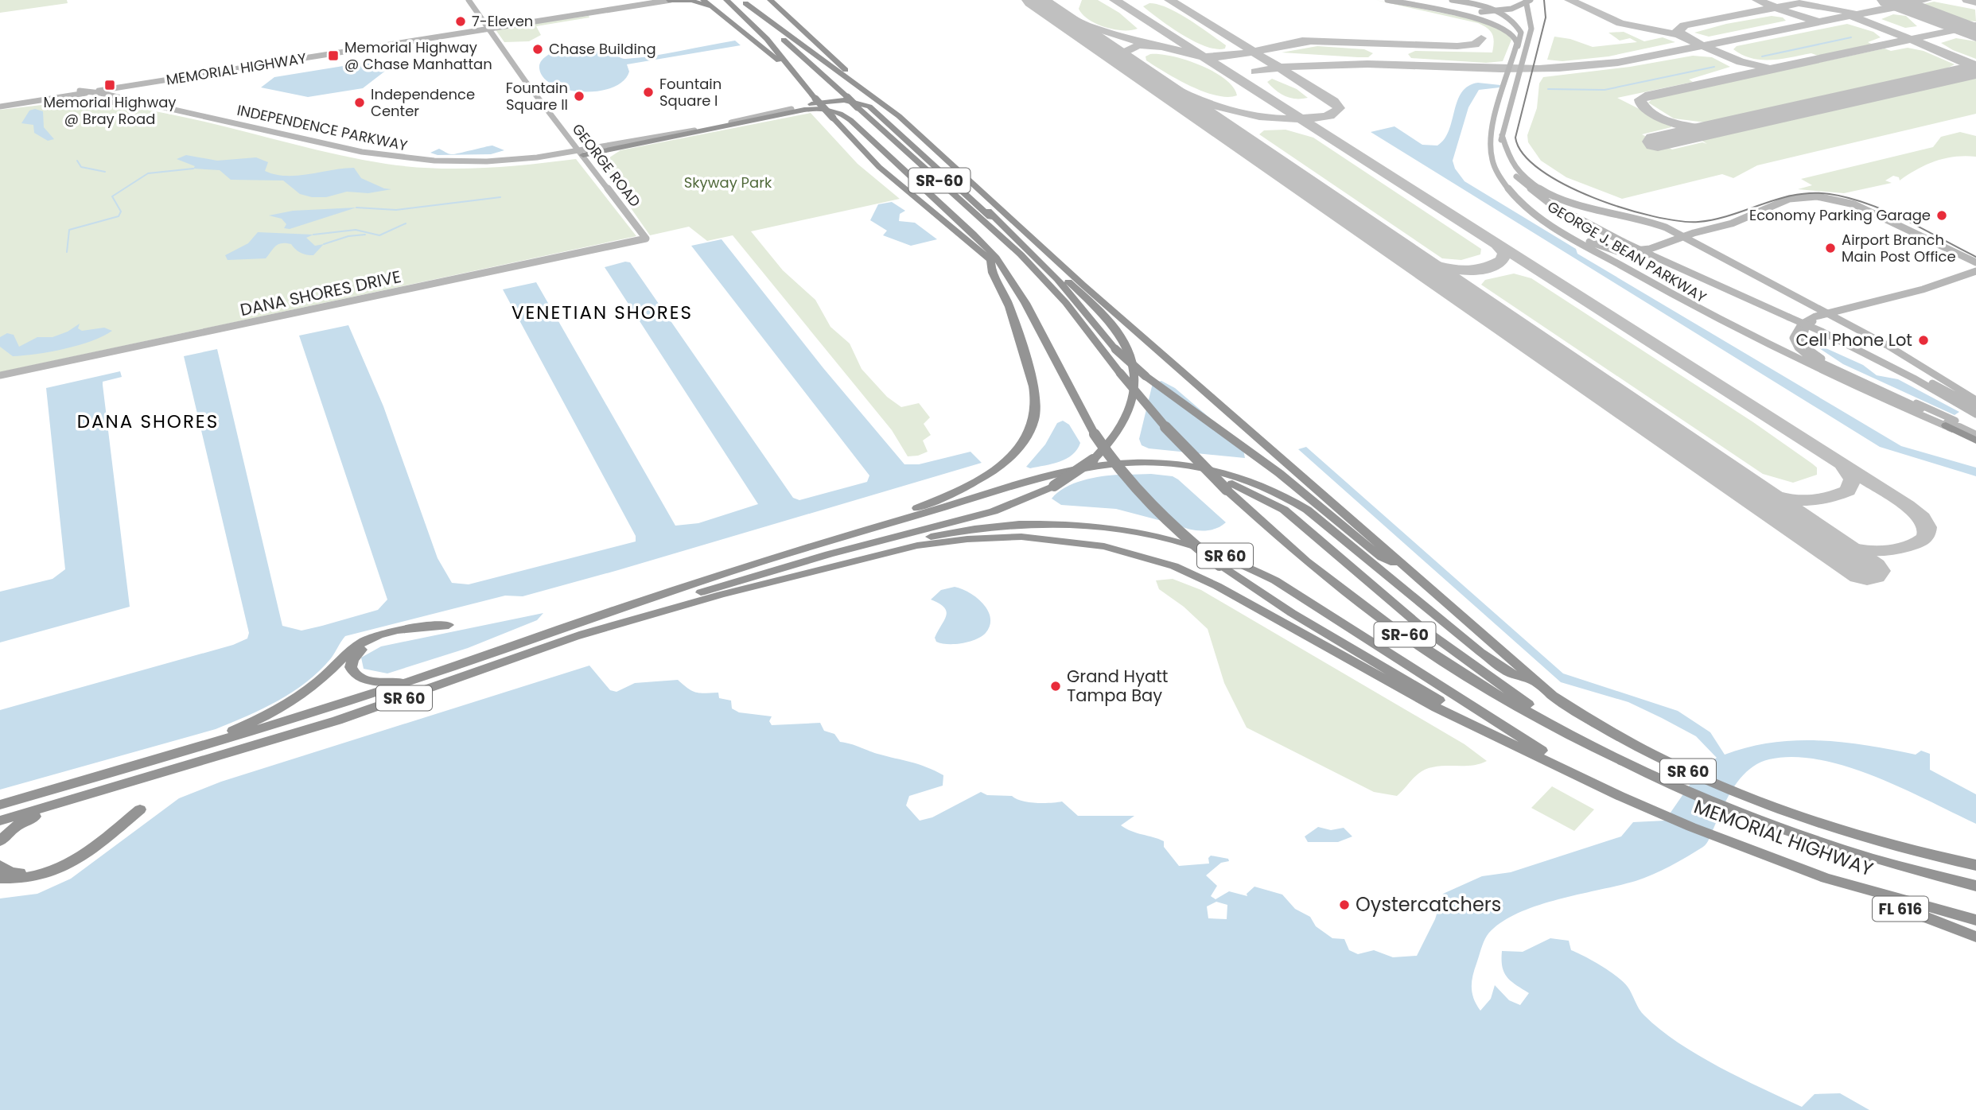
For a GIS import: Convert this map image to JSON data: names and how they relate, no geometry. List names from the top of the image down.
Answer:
{
  "streets": {
    "highway": [
      "MEMORIAL HIGHWAY",
      "SR-60",
      "SR 60",
      "FL 616"
    ],
    "street": [
      "INDEPENDENCE PARKWAY",
      "GEORGE ROAD",
      "GEORGE J. BEAN PARKWAY",
      "DANA SHORES DRIVE"
    ]
  },
  "crossings": [
    ["MEMORIAL HIGHWAY", "INDEPENDENCE PARKWAY"],
    ["MEMORIAL HIGHWAY", "GEORGE ROAD"],
    ["MEMORIAL HIGHWAY", "SR-60"],
    ["MEMORIAL HIGHWAY", "SR 60"],
    ["MEMORIAL HIGHWAY", "FL 616"],
    ["INDEPENDENCE PARKWAY", "GEORGE ROAD"],
    ["GEORGE ROAD", "DANA SHORES DRIVE"],
    ["SR-60", "SR 60"]
  ],
  "districts": ["VENETIAN SHORES", "DANA SHORES"],
  "parks": ["Skyway Park"],
  "places": {
    "other": [
      "7-Eleven",
      "Chase Building",
      "Fountain Square I",
      "Fountain Square II",
      "Independence Center",
      "Economy Parking Garage",
      "Airport Branch Main Post Office",
      "Cell Phone Lot",
      "Grand Hyatt Tampa Bay",
      "Oystercatchers"
    ],
    "transit": ["Memorial Highway @ Chase Manhattan", "Memorial Highway @ Bray Road"]
  }
}
